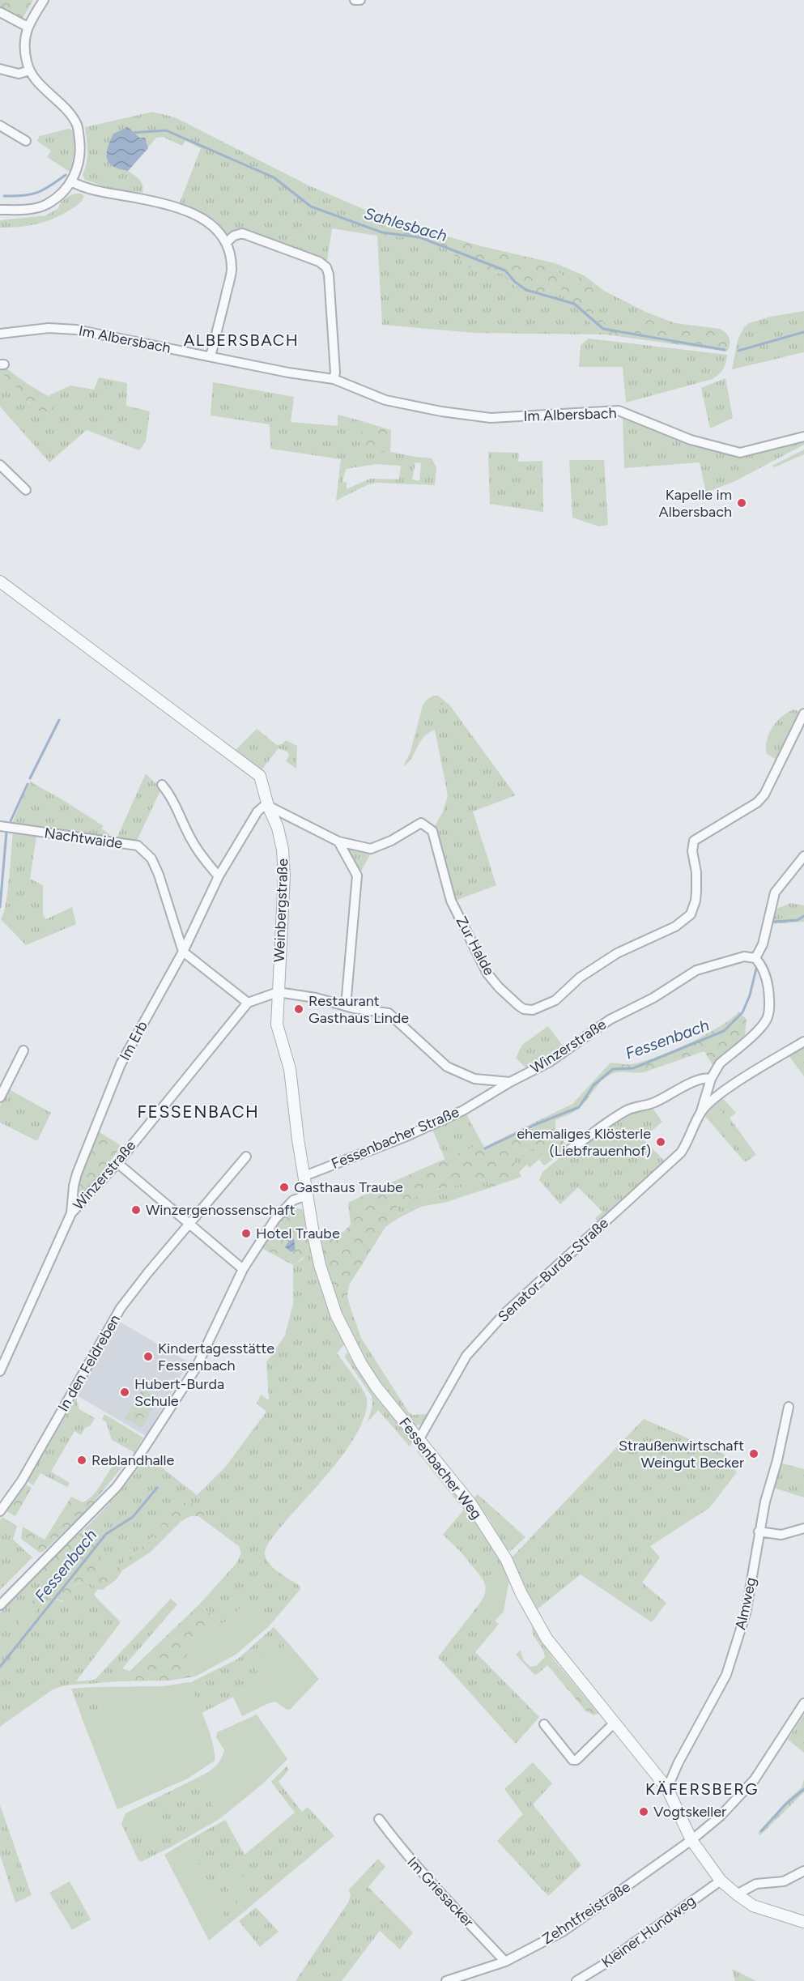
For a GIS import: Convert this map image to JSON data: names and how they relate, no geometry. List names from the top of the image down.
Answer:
{
  "streets": {
    "street": [
      "Im Albersbach",
      "Nachtwaide",
      "Weinbergstraße",
      "Zur Halde",
      "Im Erb",
      "Winzerstraße",
      "Fessenbacher Straße",
      "Senator-Burda-Straße",
      "In den Feldreben",
      "Fessenbacher Weg",
      "Almweg",
      "Im Griesacker",
      "Zehntfreistraße",
      "Kleiner Hundweg"
    ]
  },
  "crossings": [
    ["Nachtwaide", "Im Erb"],
    ["Weinbergstraße", "Zur Halde"],
    ["Weinbergstraße", "Im Erb"],
    ["Weinbergstraße", "Fessenbacher Straße"],
    ["Weinbergstraße", "Fessenbacher Weg"],
    ["Zur Halde", "Im Erb"],
    ["Im Erb", "Winzerstraße"],
    ["Winzerstraße", "Fessenbacher Straße"],
    ["Senator-Burda-Straße", "Fessenbacher Weg"],
    ["Fessenbacher Weg", "Almweg"],
    ["Fessenbacher Weg", "Zehntfreistraße"],
    ["Fessenbacher Weg", "Kleiner Hundweg"],
    ["Im Griesacker", "Zehntfreistraße"]
  ],
  "districts": ["ALBERSBACH", "FESSENBACH", "KÄFERSBERG"],
  "water": ["Sahlesbach", "Fessenbach"],
  "places": [
    "Kapelle im Albersbach",
    "Restaurant Gasthaus Linde",
    "ehemaliges Klösterle (Liebfrauenhof)",
    "Gasthaus Traube",
    "Winzergenossenschaft",
    "Hotel Traube",
    "Kindertagesstätte Fessenbach",
    "Hubert-Burda Schule",
    "Straußenwirtschaft Weingut Becker",
    "Reblandhalle",
    "Vogtskeller"
  ]
}
